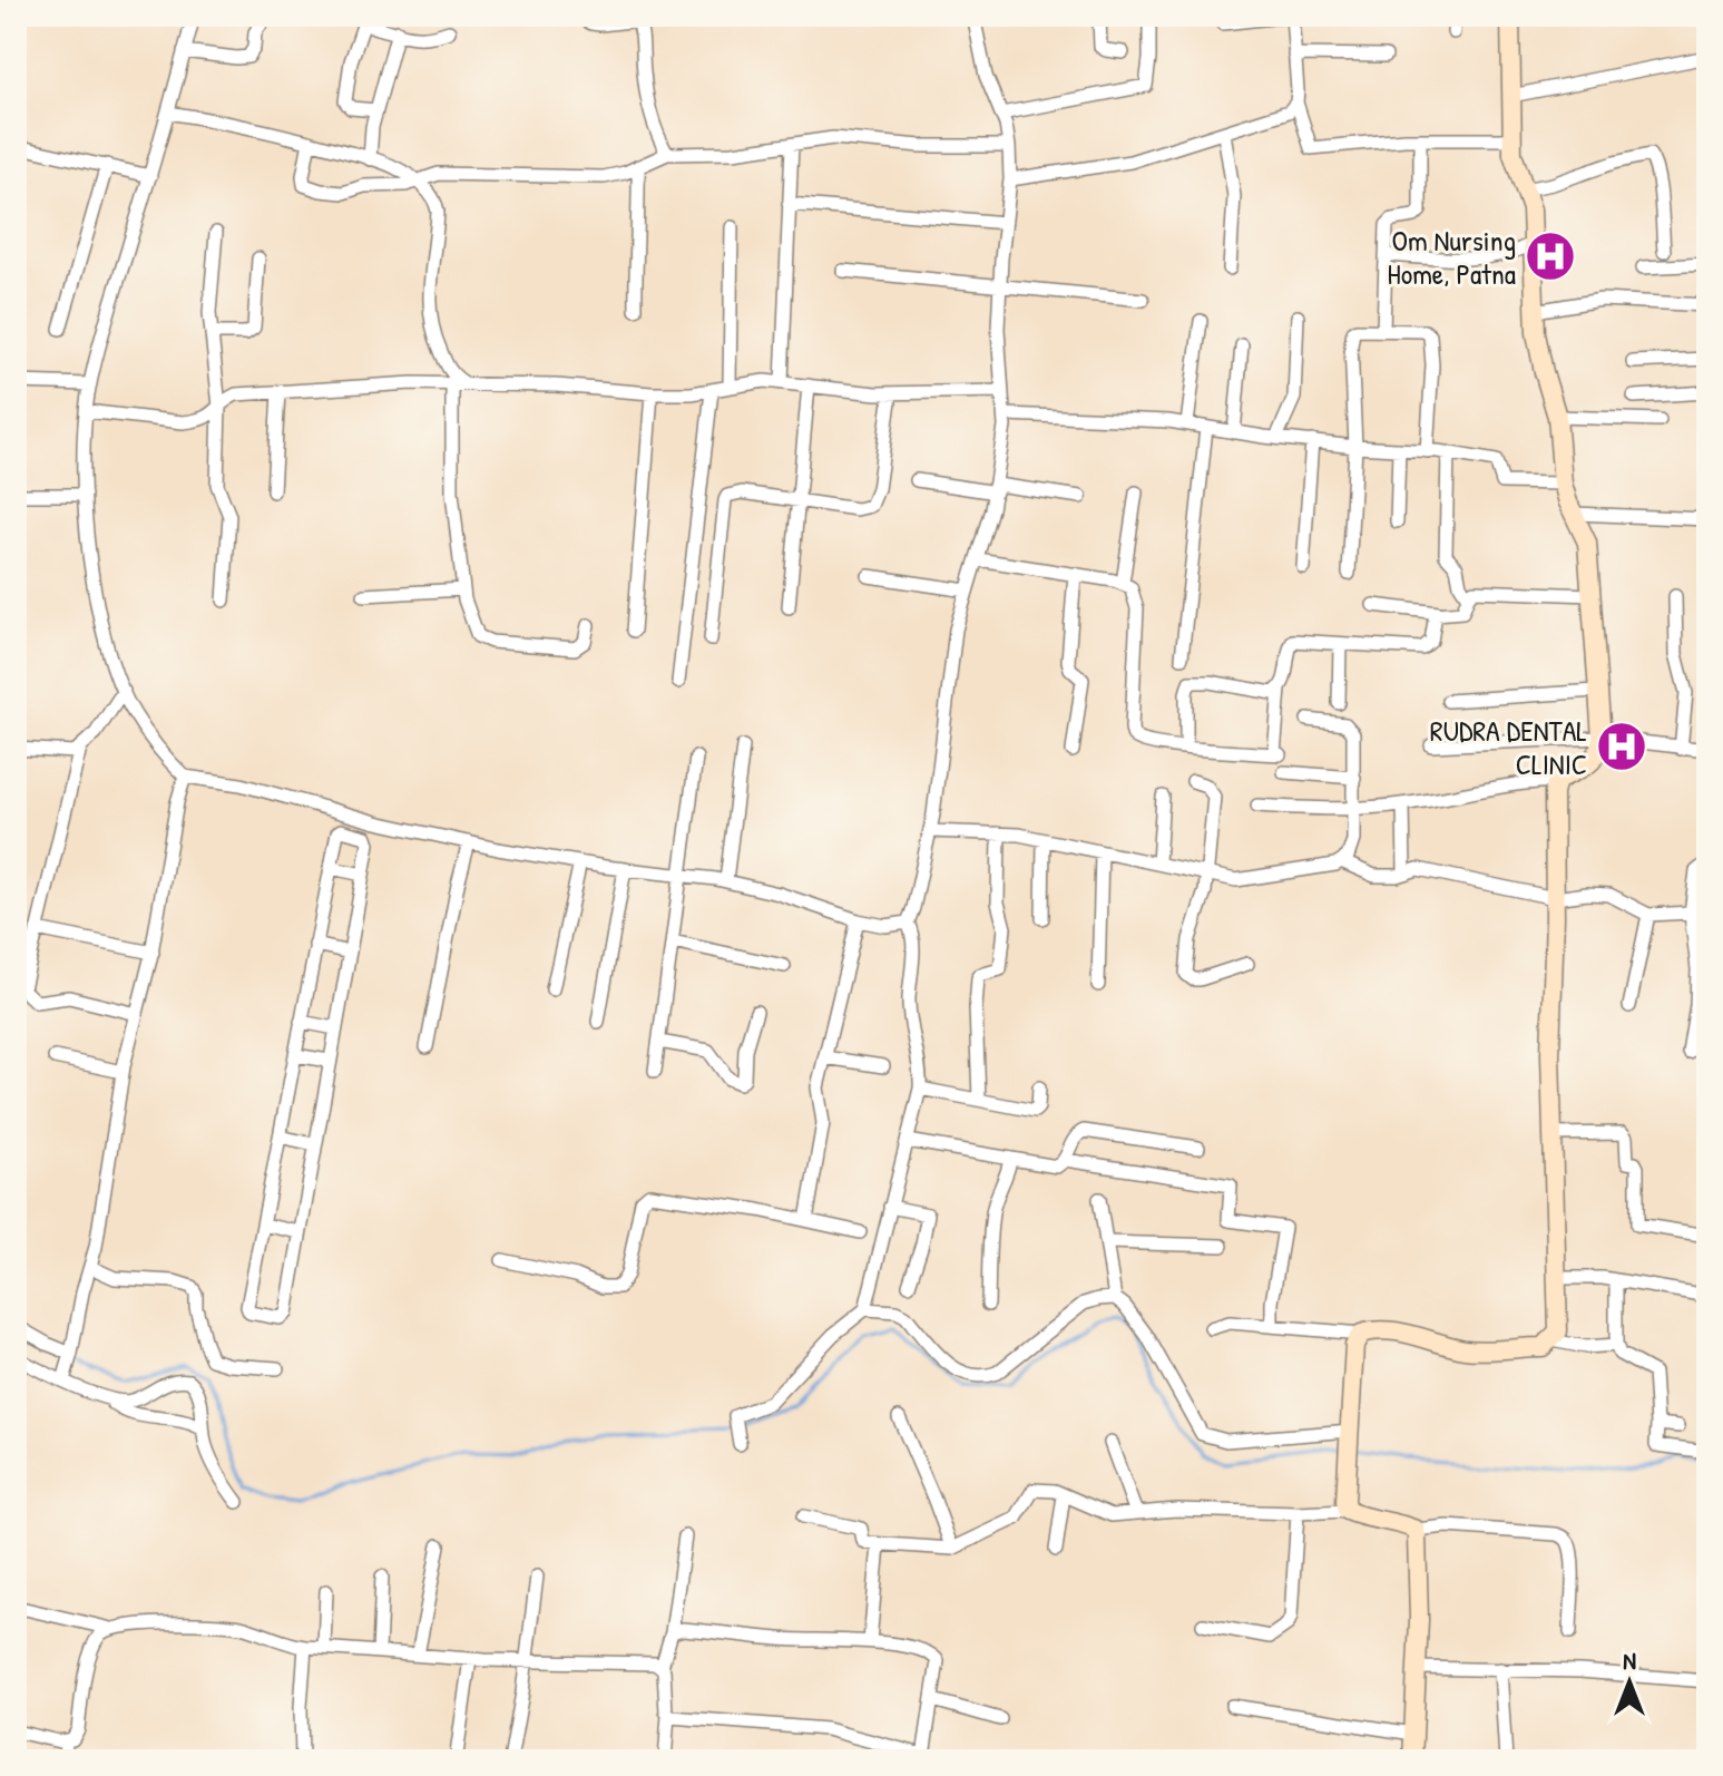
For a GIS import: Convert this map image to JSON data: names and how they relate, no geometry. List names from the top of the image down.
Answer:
{
  "places": {
    "hospital": ["Om Nursing Home, Patna", "RUDRA DENTAL CLINIC"]
  },
  "north": "top"
}
